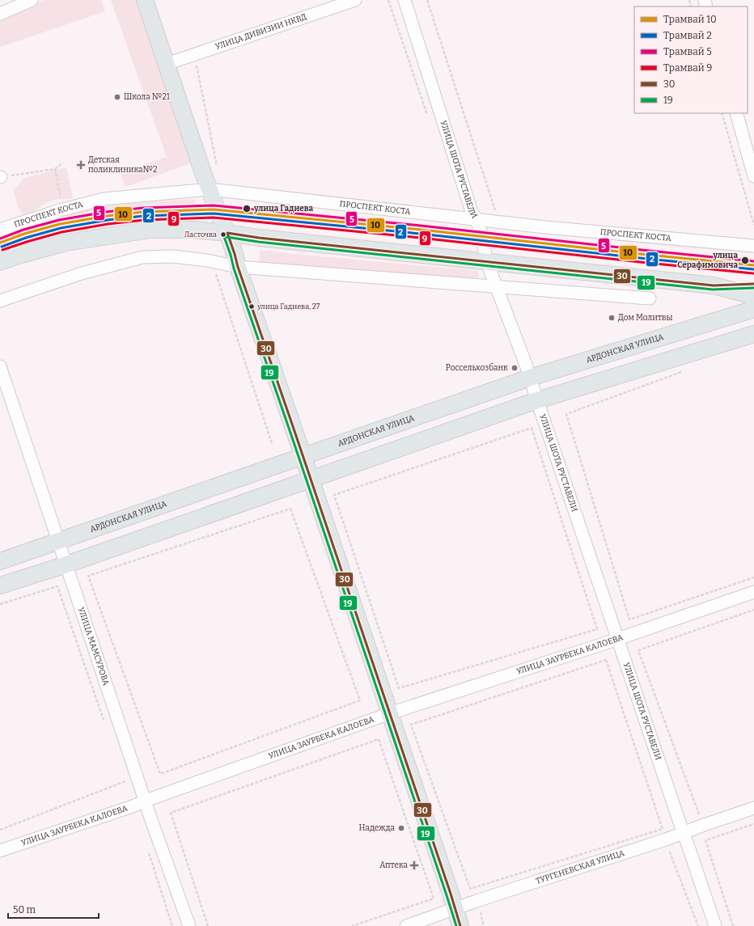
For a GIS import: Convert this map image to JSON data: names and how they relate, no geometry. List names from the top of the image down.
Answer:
{
  "streets": {
    "main road": ["АРДОНСКАЯ УЛИЦА"],
    "street": [
      "УЛИЦА ДИВИЗИИ НКВД",
      "УЛИЦА ШОТА РУСТАВЕЛИ",
      "ПРОСПЕКТ КОСТА",
      "УЛИЦА МАМСУРОВА",
      "УЛИЦА ЗАУРБЕКА КАЛОЕВА",
      "ТУРГЕНЕВСКАЯ УЛИЦА"
    ]
  },
  "crossings": [
    ["УЛИЦА ШОТА РУСТАВЕЛИ", "ПРОСПЕКТ КОСТА"],
    ["УЛИЦА ШОТА РУСТАВЕЛИ", "АРДОНСКАЯ УЛИЦА"],
    ["УЛИЦА ШОТА РУСТАВЕЛИ", "УЛИЦА ЗАУРБЕКА КАЛОЕВА"],
    ["УЛИЦА ШОТА РУСТАВЕЛИ", "ТУРГЕНЕВСКАЯ УЛИЦА"],
    ["АРДОНСКАЯ УЛИЦА", "УЛИЦА МАМСУРОВА"],
    ["УЛИЦА МАМСУРОВА", "УЛИЦА ЗАУРБЕКА КАЛОЕВА"]
  ],
  "places": {
    "other": [
      "Школа №21",
      "улица Гадиева",
      "Ласточка",
      "улица Серафимовича",
      "улица Гадиева, 27",
      "Дом Молитвы",
      "Россельхозбанк",
      "Надежда"
    ],
    "health": ["Детская поликлиника№2", "Аптека"]
  },
  "lines": [
    "tram line 5",
    "tram line 10",
    "tram line 2",
    "tram line 9",
    "transit line 30",
    "transit line 19"
  ],
  "legend": [
    "Трамвай 10",
    "Трамвай 2",
    "Трамвай 5",
    "Трамвай 9",
    "30",
    "19"
  ],
  "scale_bar": "50 m"
}
